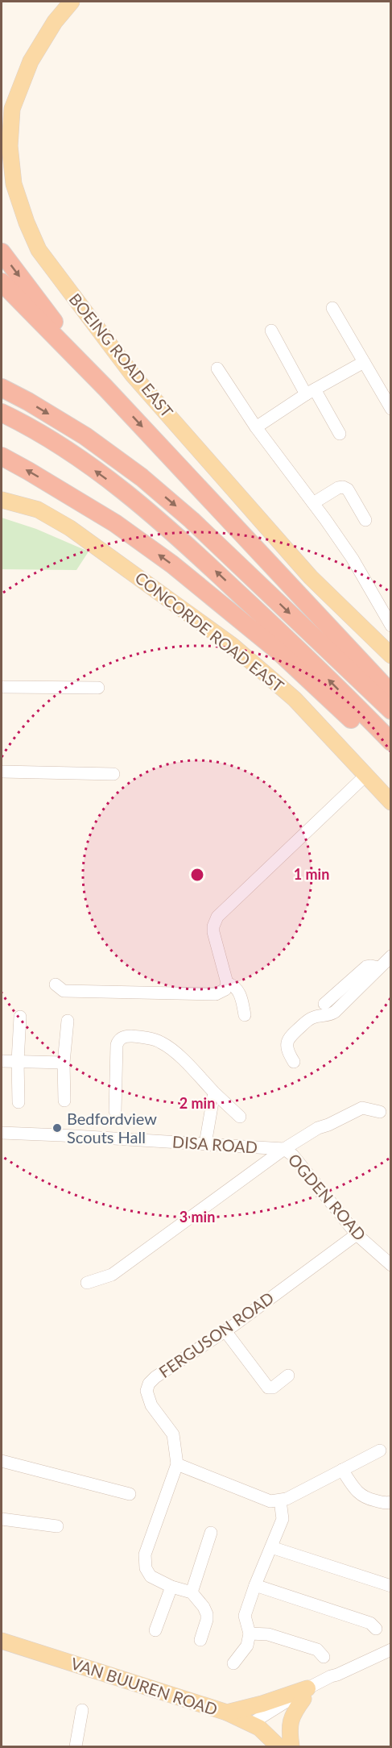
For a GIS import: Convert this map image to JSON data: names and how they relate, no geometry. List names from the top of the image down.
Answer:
{
  "streets": {
    "main road": ["BOEING ROAD EAST", "CONCORDE ROAD EAST", "VAN BUUREN ROAD"],
    "street": ["DISA ROAD", "OGDEN ROAD", "FERGUSON ROAD"]
  },
  "crossings": [
    ["DISA ROAD", "OGDEN ROAD"],
    ["OGDEN ROAD", "FERGUSON ROAD"]
  ],
  "places": ["Bedfordview Scouts Hall"],
  "rings": ["1 min", "2 min", "3 min"]
}
